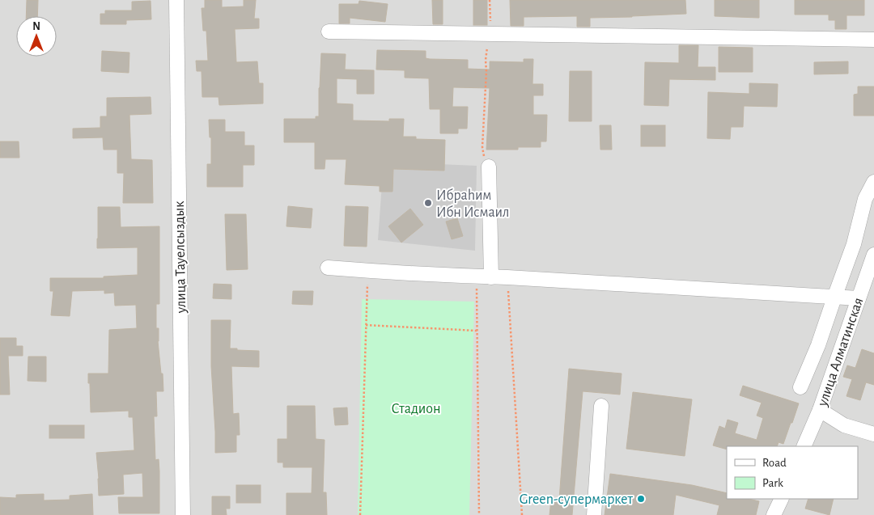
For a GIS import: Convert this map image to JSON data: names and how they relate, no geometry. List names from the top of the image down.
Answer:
{
  "streets": {
    "street": ["улица Тауелсыздык", "улица Алматинская"]
  },
  "parks": ["Стадион"],
  "places": ["Ибраһим Ибн Исмаил", "Green-супермаркет"],
  "legend": ["Road", "Park"],
  "north": "top"
}
